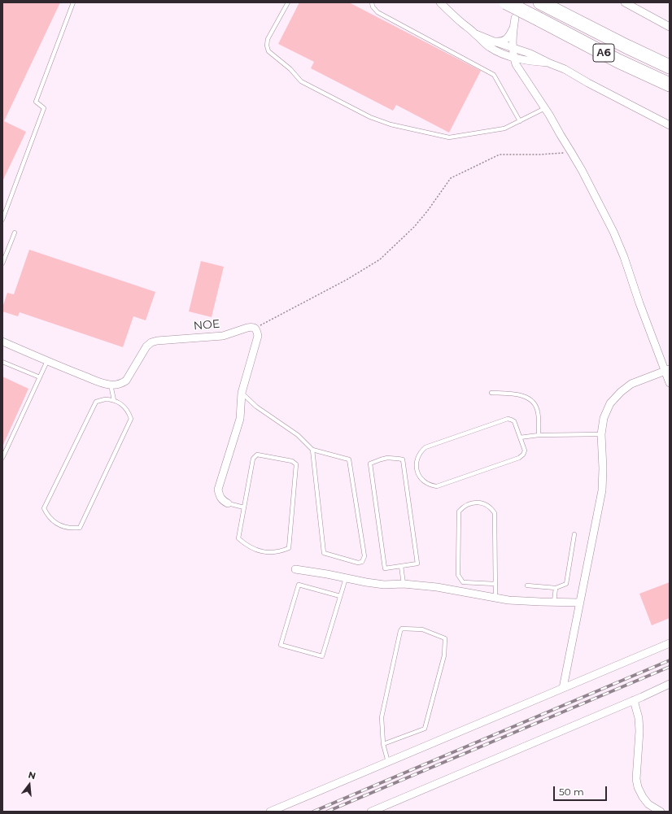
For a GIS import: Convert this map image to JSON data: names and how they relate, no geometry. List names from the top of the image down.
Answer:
{
  "streets": {
    "highway": ["Α6"],
    "street": ["NOE"]
  },
  "scale_bar": "50 m",
  "north": "top"
}
